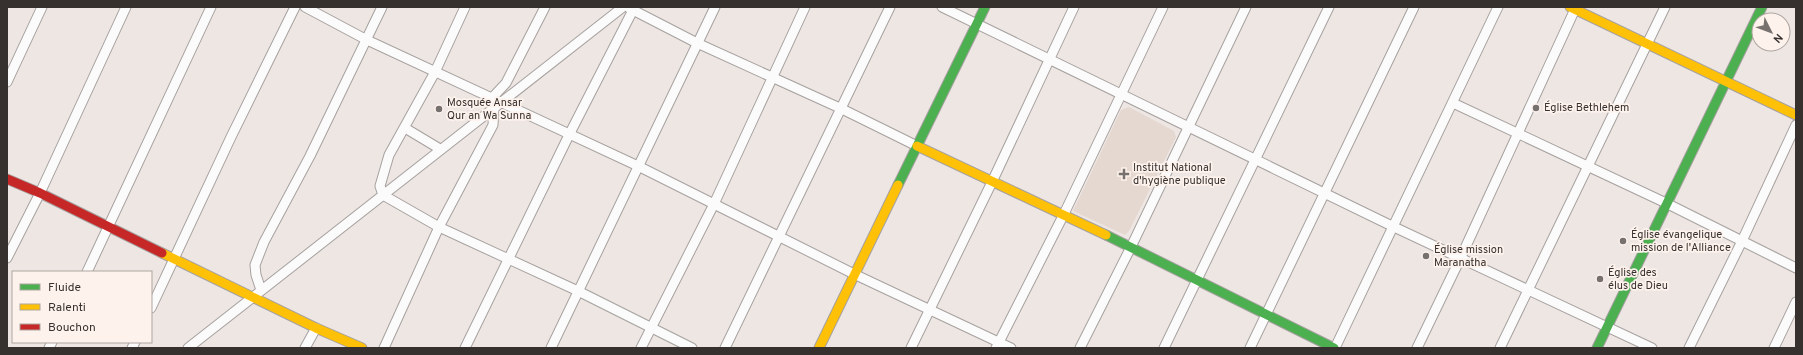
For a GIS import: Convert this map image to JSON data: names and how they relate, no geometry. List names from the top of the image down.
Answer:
{
  "places": {
    "other": [
      "Église Bethlehem",
      "Mosquée Ansar Qur an Wa Sunna",
      "Église évangelique mission de l'Alliance",
      "Église mission Maranatha",
      "Église des élus de Dieu"
    ],
    "health": ["Institut National d'hygiène publique"]
  },
  "legend": ["Fluide", "Ralenti", "Bouchon"],
  "north": "bottom right"
}
